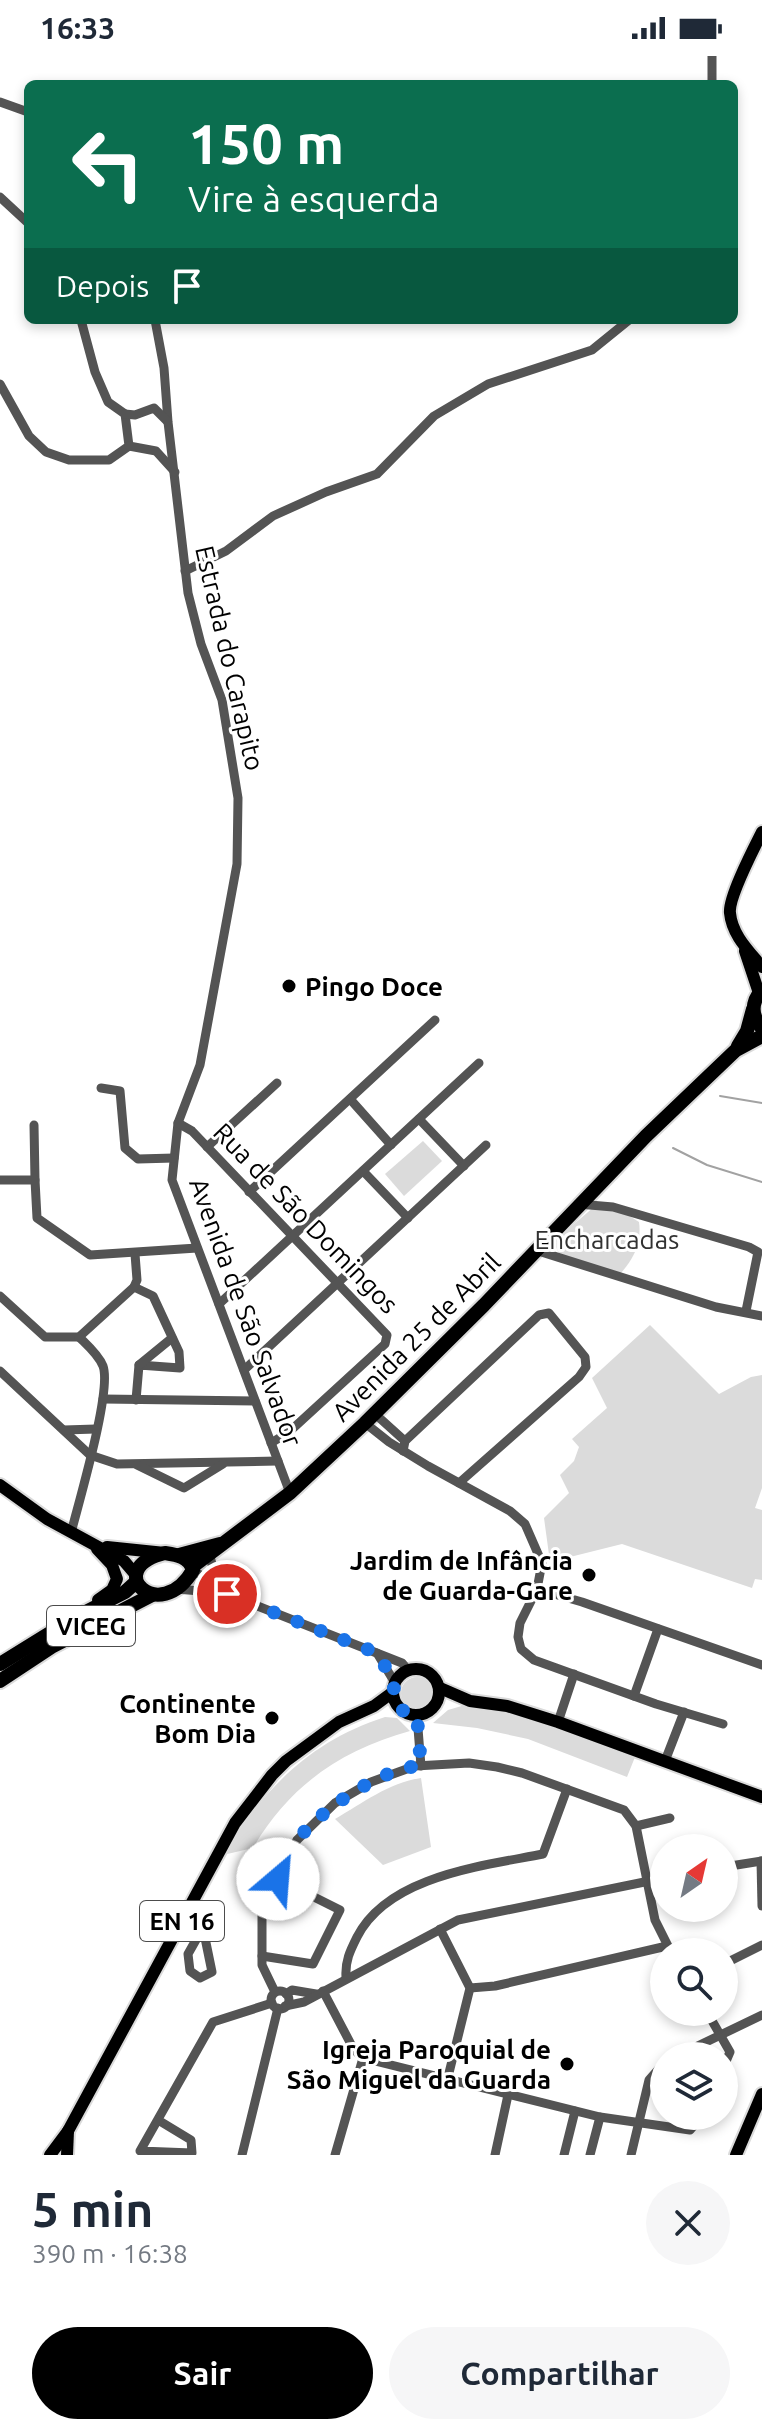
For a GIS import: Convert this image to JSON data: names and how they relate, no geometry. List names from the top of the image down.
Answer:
{
  "streets": {
    "highway": ["Avenida 25 de Abril", "VICEG"],
    "main road": ["EN 16"],
    "street": ["Estrada do Carapito", "Rua de São Domingos", "Avenida de São Salvador"]
  },
  "crossings": [
    ["Estrada do Carapito", "Avenida de São Salvador"],
    ["Rua de São Domingos", "Avenida de São Salvador"],
    ["Avenida de São Salvador", "Avenida 25 de Abril"],
    ["Avenida 25 de Abril", "VICEG"]
  ],
  "parks": ["Encharcadas"],
  "places": [
    "Pingo Doce",
    "Jardim de Infância de Guarda-Gare",
    "Continente Bom Dia",
    "Igreja Paroquial de São Miguel da Guarda"
  ],
  "north": "top right",
  "page": {
    "status": "16:33",
    "turn": ["150 m", "Vire à esquerda"],
    "then": "Depois",
    "heading": ["5 min", "390 m · 16:38"],
    "buttons": ["Sair", "Compartilhar"]
  }
}
